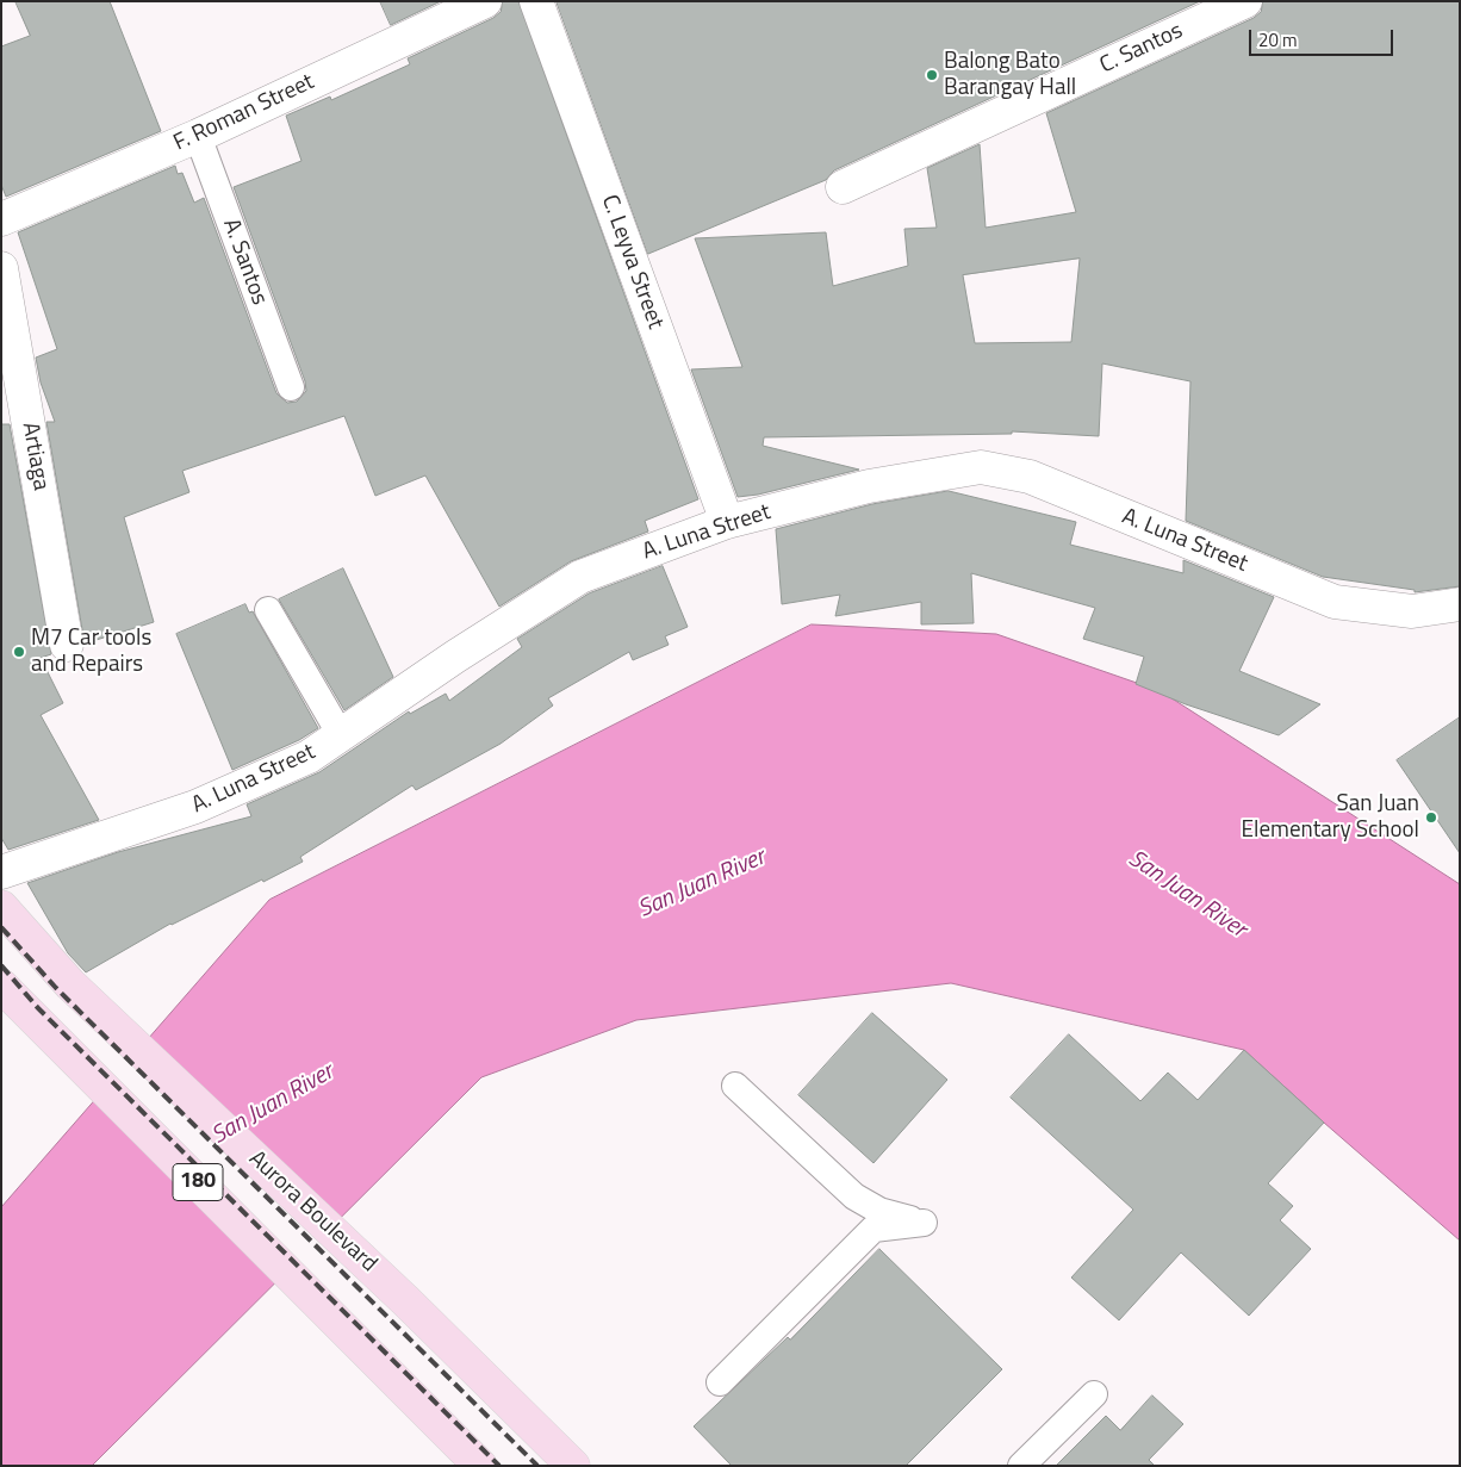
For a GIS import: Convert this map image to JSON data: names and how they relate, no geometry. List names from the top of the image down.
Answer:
{
  "streets": {
    "main road": ["180", "Aurora Boulevard"],
    "street": [
      "C. Santos",
      "F. Roman Street",
      "C. Leyva Street",
      "Artiaga",
      "A. Luna Street"
    ],
    "lane": ["A. Santos"]
  },
  "crossings": [
    ["F. Roman Street", "A. Santos"],
    ["C. Leyva Street", "A. Luna Street"]
  ],
  "water": ["San Juan River"],
  "places": ["Balong Bato Barangay Hall", "M7 Car tools and Repairs", "San Juan Elementary School"],
  "scale_bar": "20 m"
}
